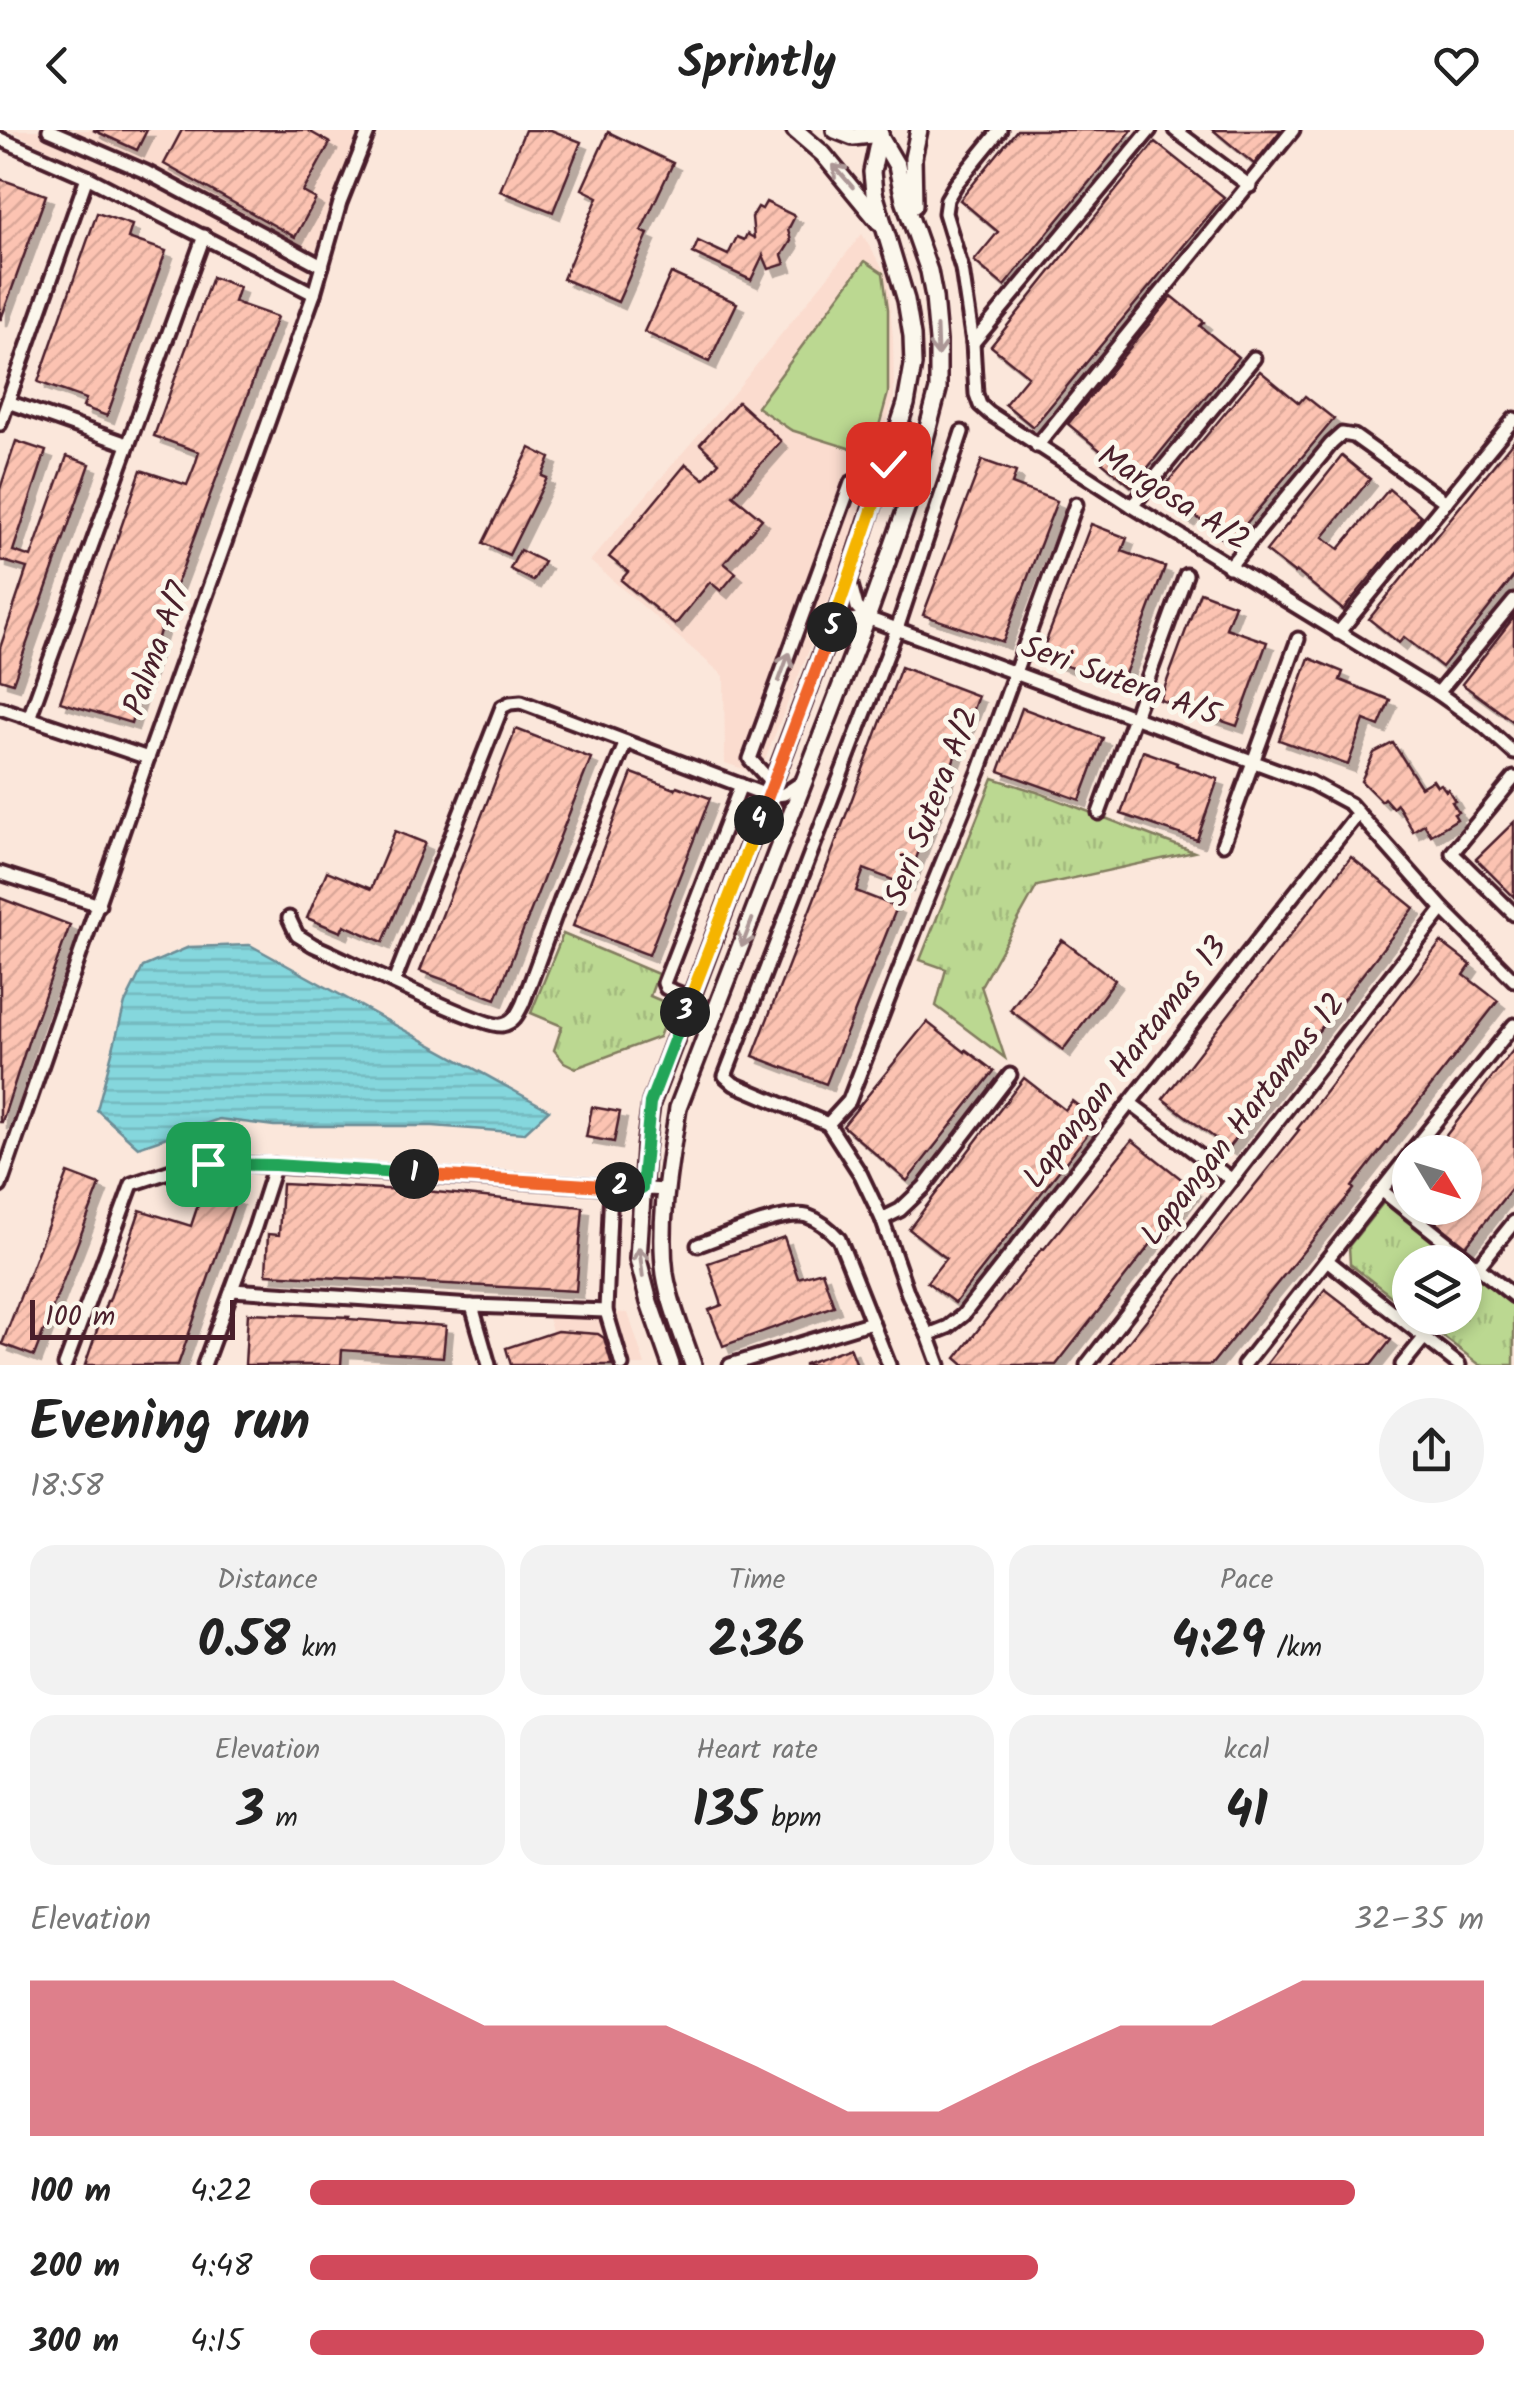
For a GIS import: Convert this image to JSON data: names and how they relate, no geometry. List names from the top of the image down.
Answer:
{
  "streets": {
    "street": [
      "Margosa A/2",
      "Palma A/7",
      "Seri Sutera A/5",
      "Seri Sutera A/2",
      "Lapangan Hartamas 13",
      "Lapangan Hartamas 12"
    ]
  },
  "crossings": [
    ["Seri Sutera A/5", "Seri Sutera A/2"],
    ["Seri Sutera A/5", "Lapangan Hartamas 13"]
  ],
  "scale_bar": "100 m",
  "north": "bottom right",
  "page": {
    "header": "Sprintly",
    "pins": [
      "5",
      "4",
      "3",
      "1",
      "2"
    ],
    "scale": "100 m",
    "heading": ["Evening run", "18:58"],
    "stats": [
      ["Distance", "0.58 km"],
      ["Time", "2:36"],
      ["Pace", "4:29 /km"],
      ["Elevation", "3 m"],
      ["Heart rate", "135 bpm"],
      ["kcal", "41"]
    ],
    "chart": ["Elevation", "32–35 m"],
    "list": [
      {
        "name": "100 m",
        "note": "4:22"
      },
      {
        "name": "200 m",
        "note": "4:48"
      },
      {
        "name": "300 m",
        "note": "4:15"
      }
    ]
  }
}
